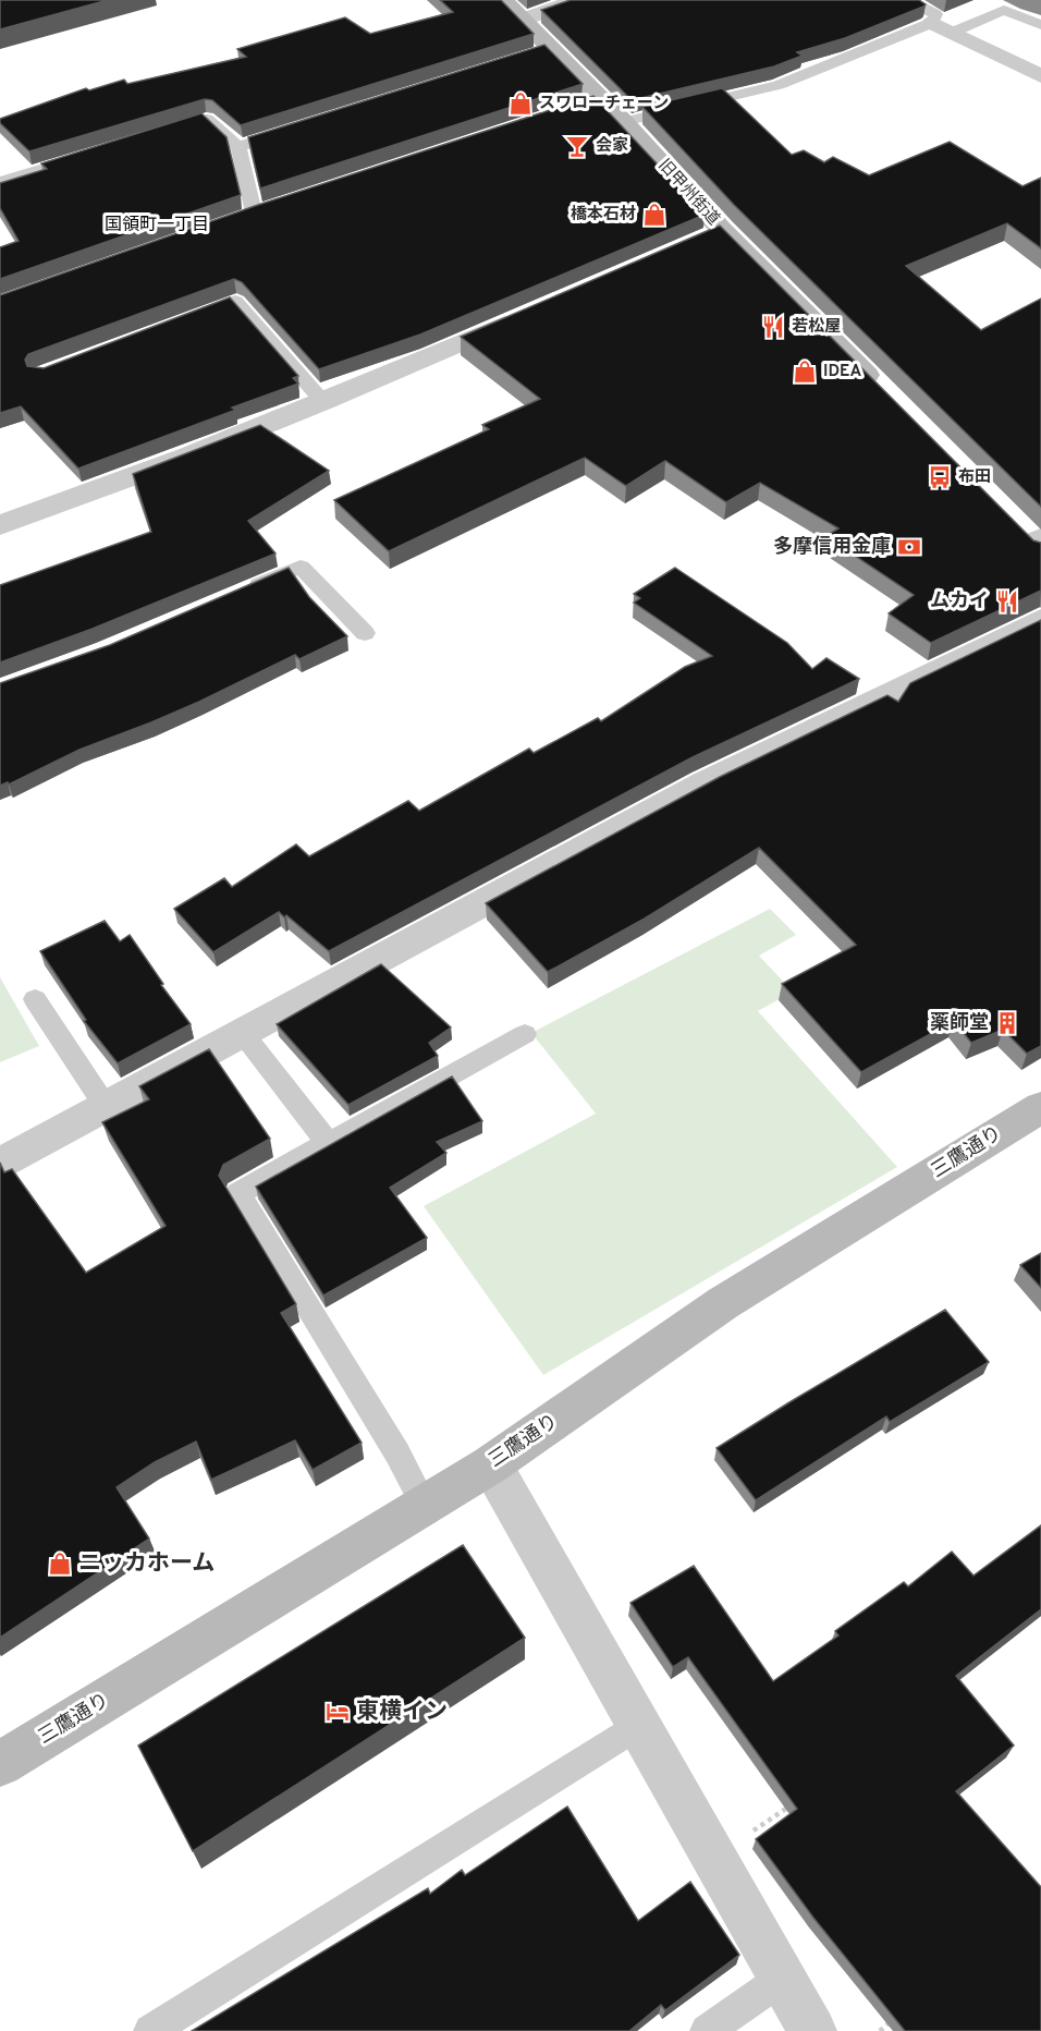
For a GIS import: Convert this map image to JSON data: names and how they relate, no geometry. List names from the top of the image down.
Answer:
{
  "streets": {
    "main road": ["旧甲州街道", "三鷹通り"]
  },
  "districts": ["国領町一丁目"],
  "places": {
    "shop": [
      "スワローチェーン",
      "橋本石材",
      "IDEA",
      "ニッカホーム"
    ],
    "bar": ["会家"],
    "restaurant": ["若松屋", "ムカイ"],
    "bus stop": ["布田"],
    "bank": ["多摩信用金庫"],
    "building": ["薬師堂"],
    "hotel": ["東横イン"]
  }
}
